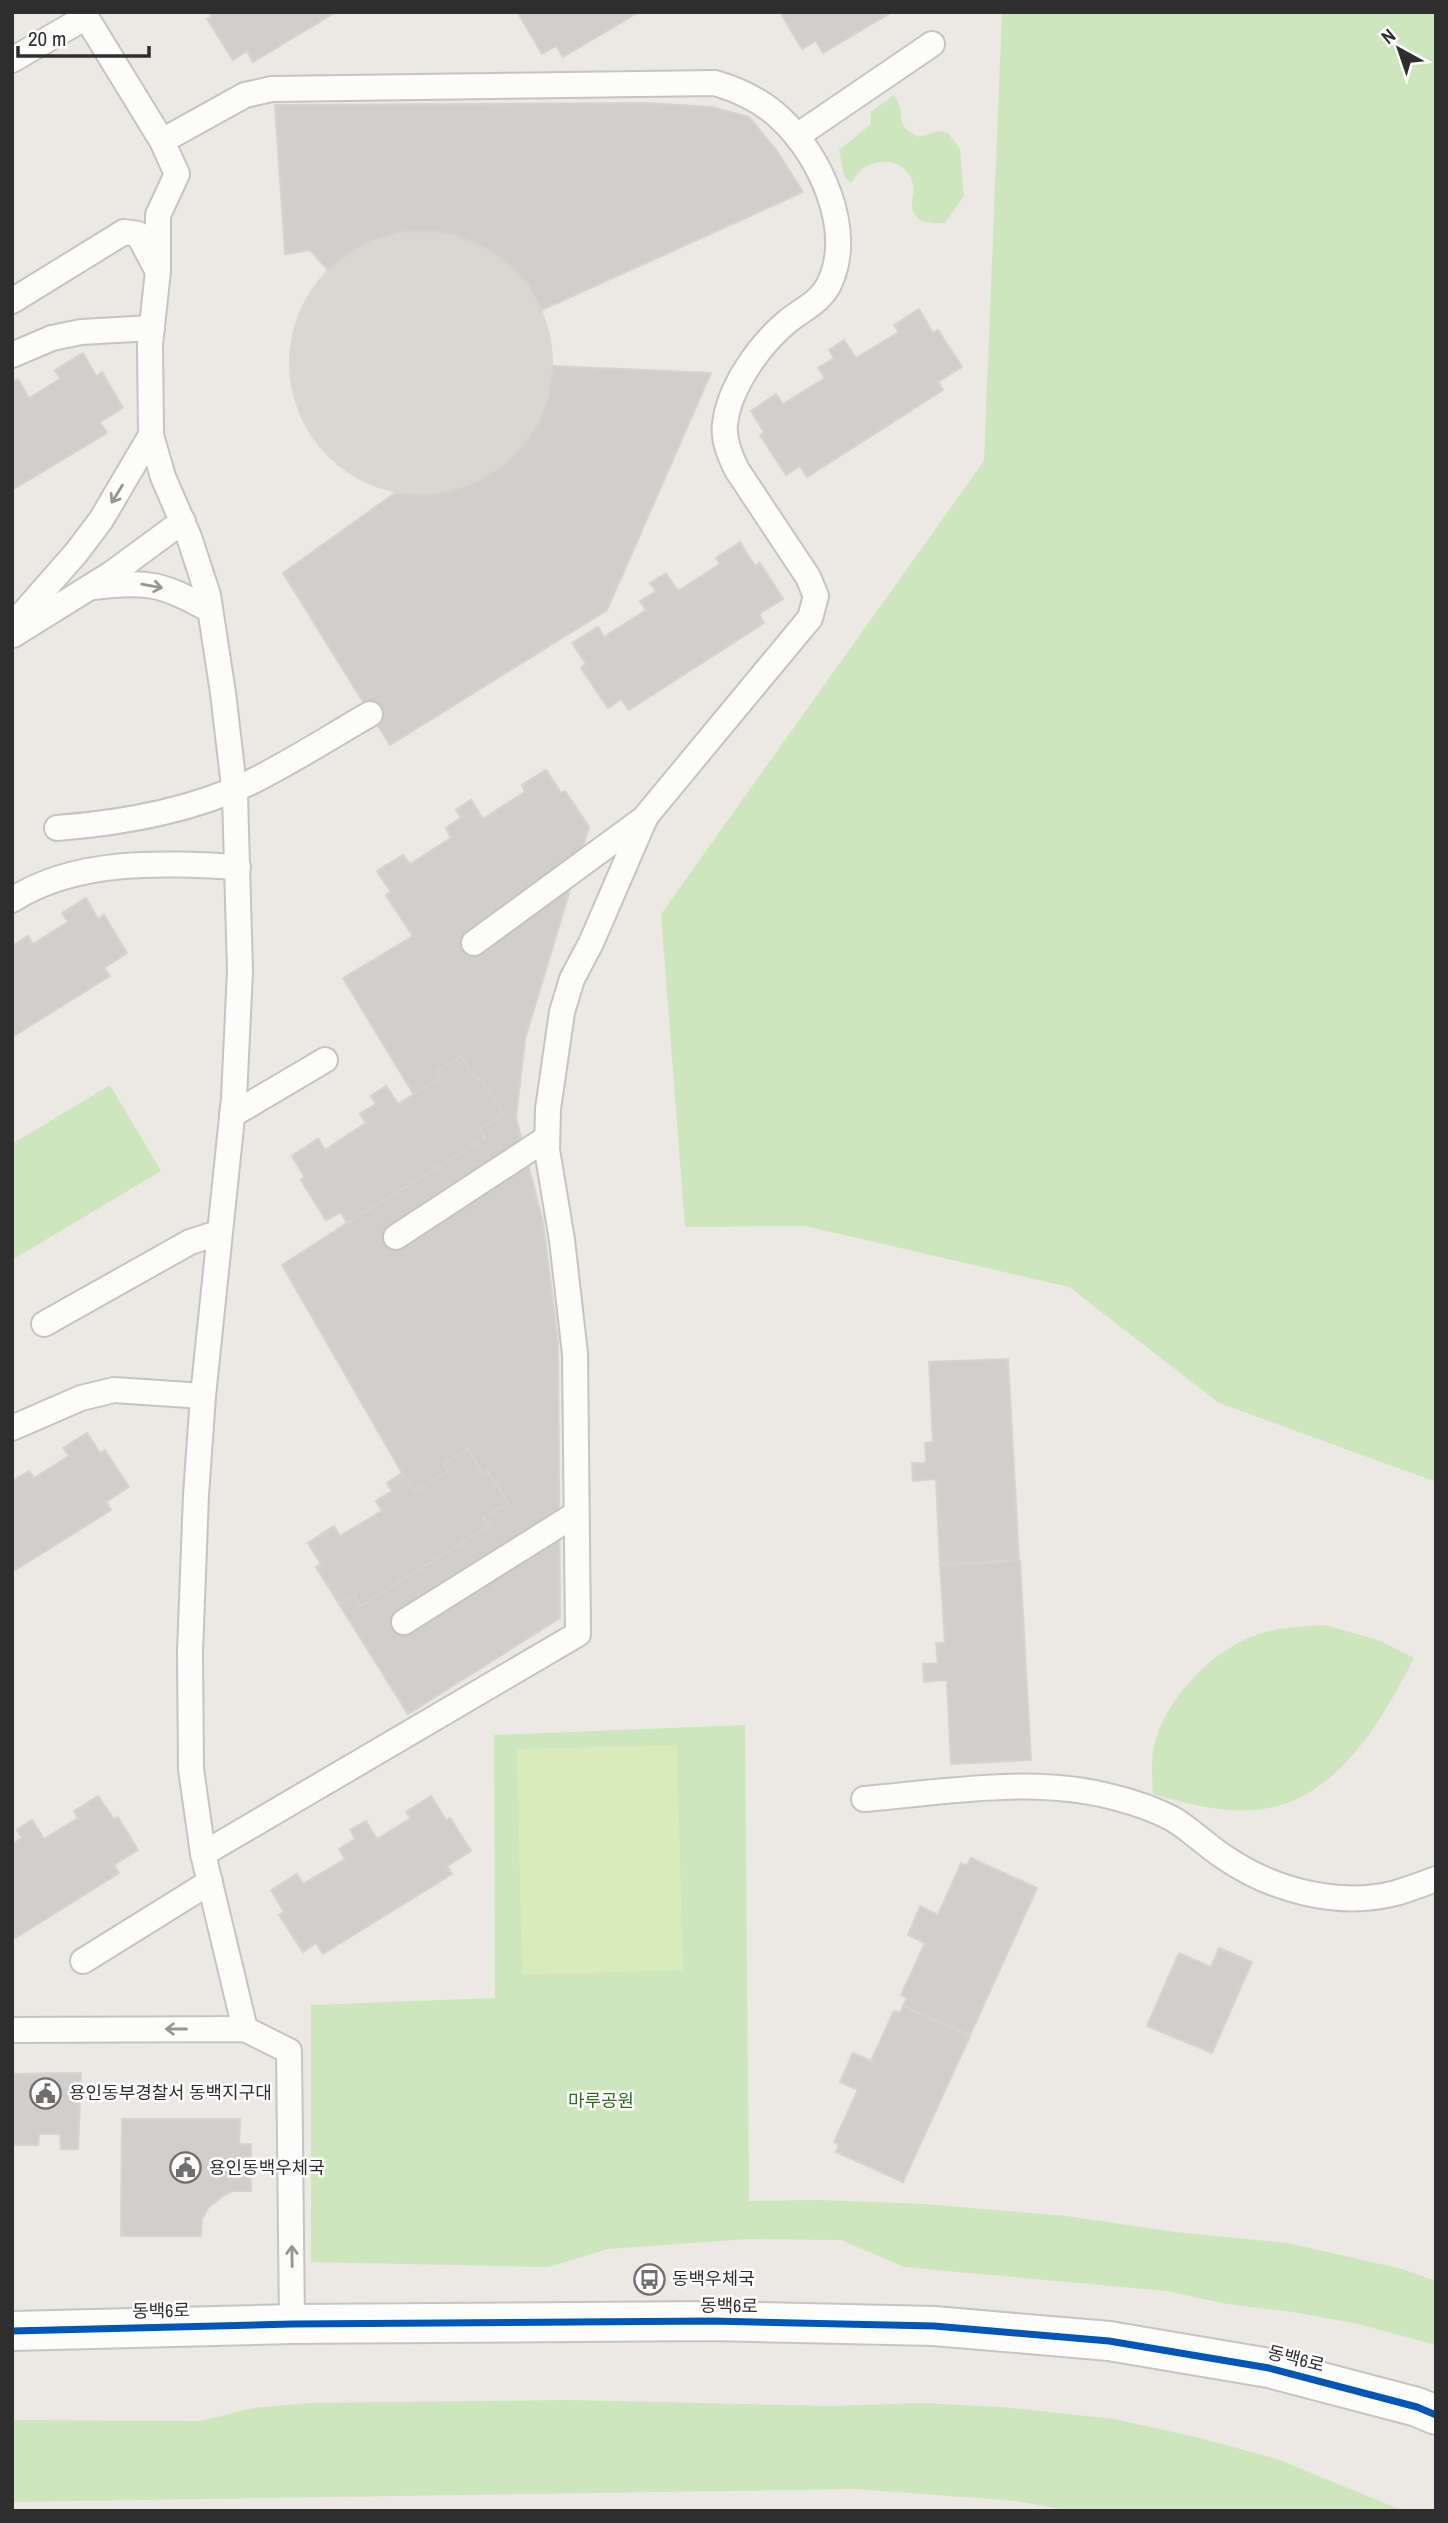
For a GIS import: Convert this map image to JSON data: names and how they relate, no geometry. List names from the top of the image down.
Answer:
{
  "streets": {
    "street": ["동백6로"]
  },
  "parks": ["마루공원"],
  "places": {
    "public building": ["용인동부경찰서 동백지구대", "용인동백우체국"],
    "bus stop": ["동백우체국"]
  },
  "scale_bar": "20 m",
  "north": "top left"
}
